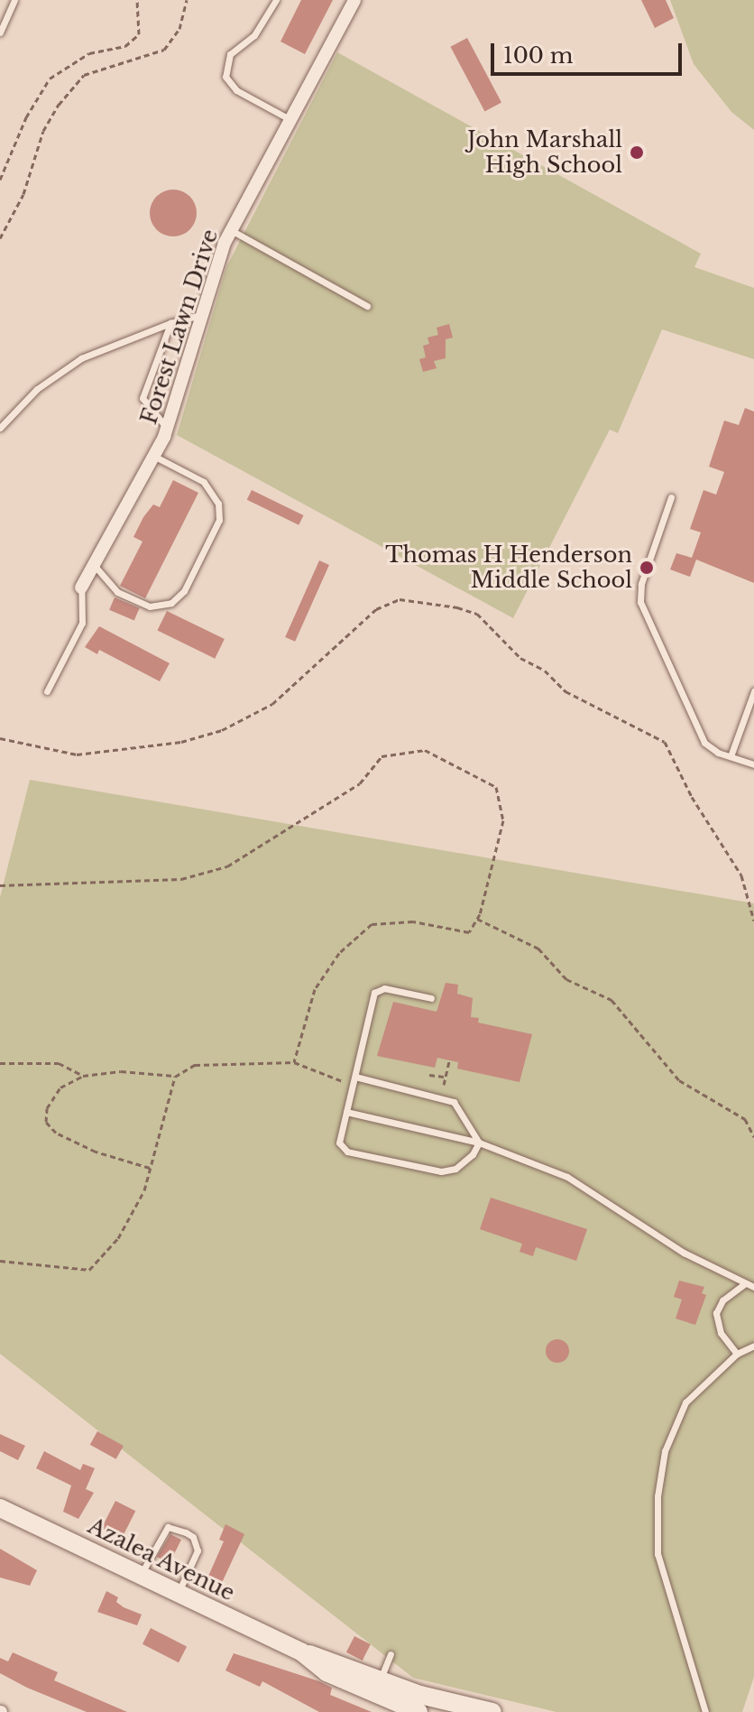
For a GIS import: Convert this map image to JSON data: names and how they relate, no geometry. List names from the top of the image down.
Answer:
{
  "streets": {
    "main road": ["Azalea Avenue"],
    "street": ["Forest Lawn Drive"]
  },
  "places": ["John Marshall High School", "Thomas H Henderson Middle School"],
  "scale_bar": "100 m"
}
